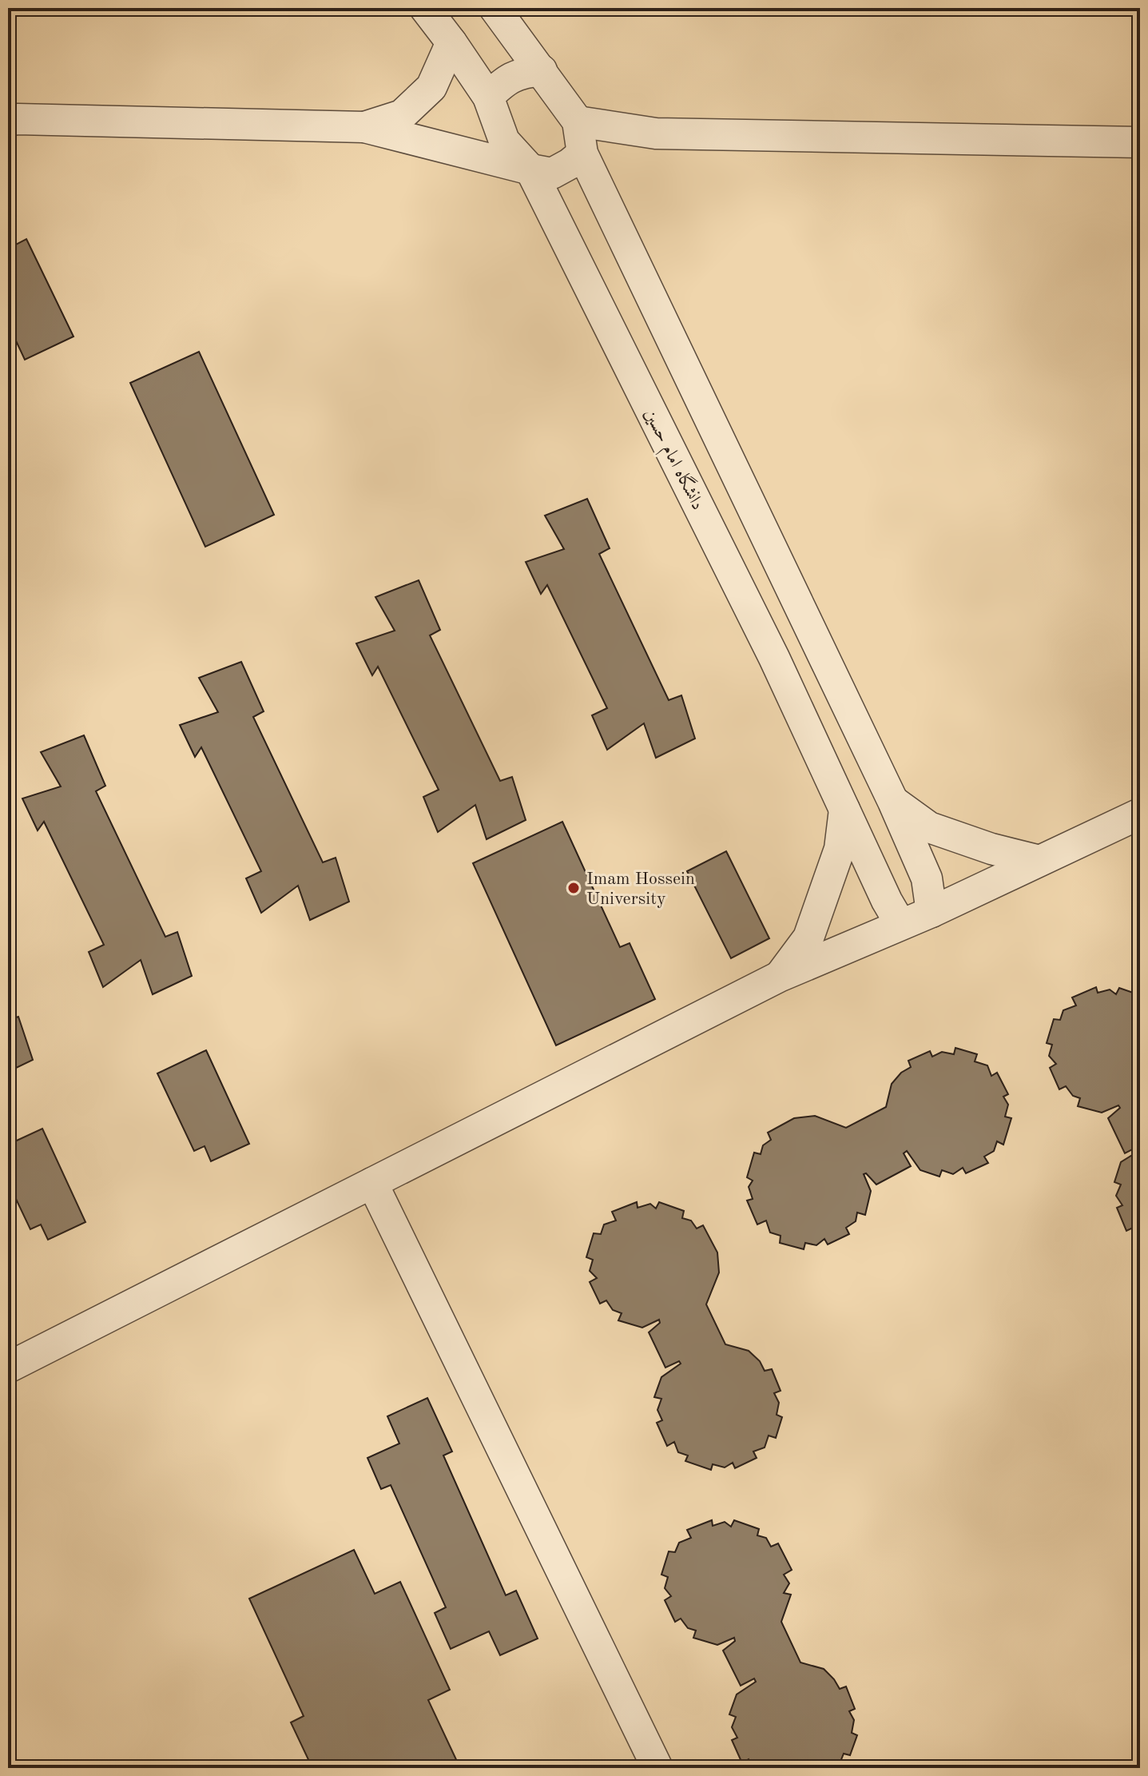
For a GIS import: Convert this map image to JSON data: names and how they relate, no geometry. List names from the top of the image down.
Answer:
{
  "streets": {
    "lane": ["دانشگاه امام حسین"]
  },
  "places": ["Imam Hossein University"]
}
